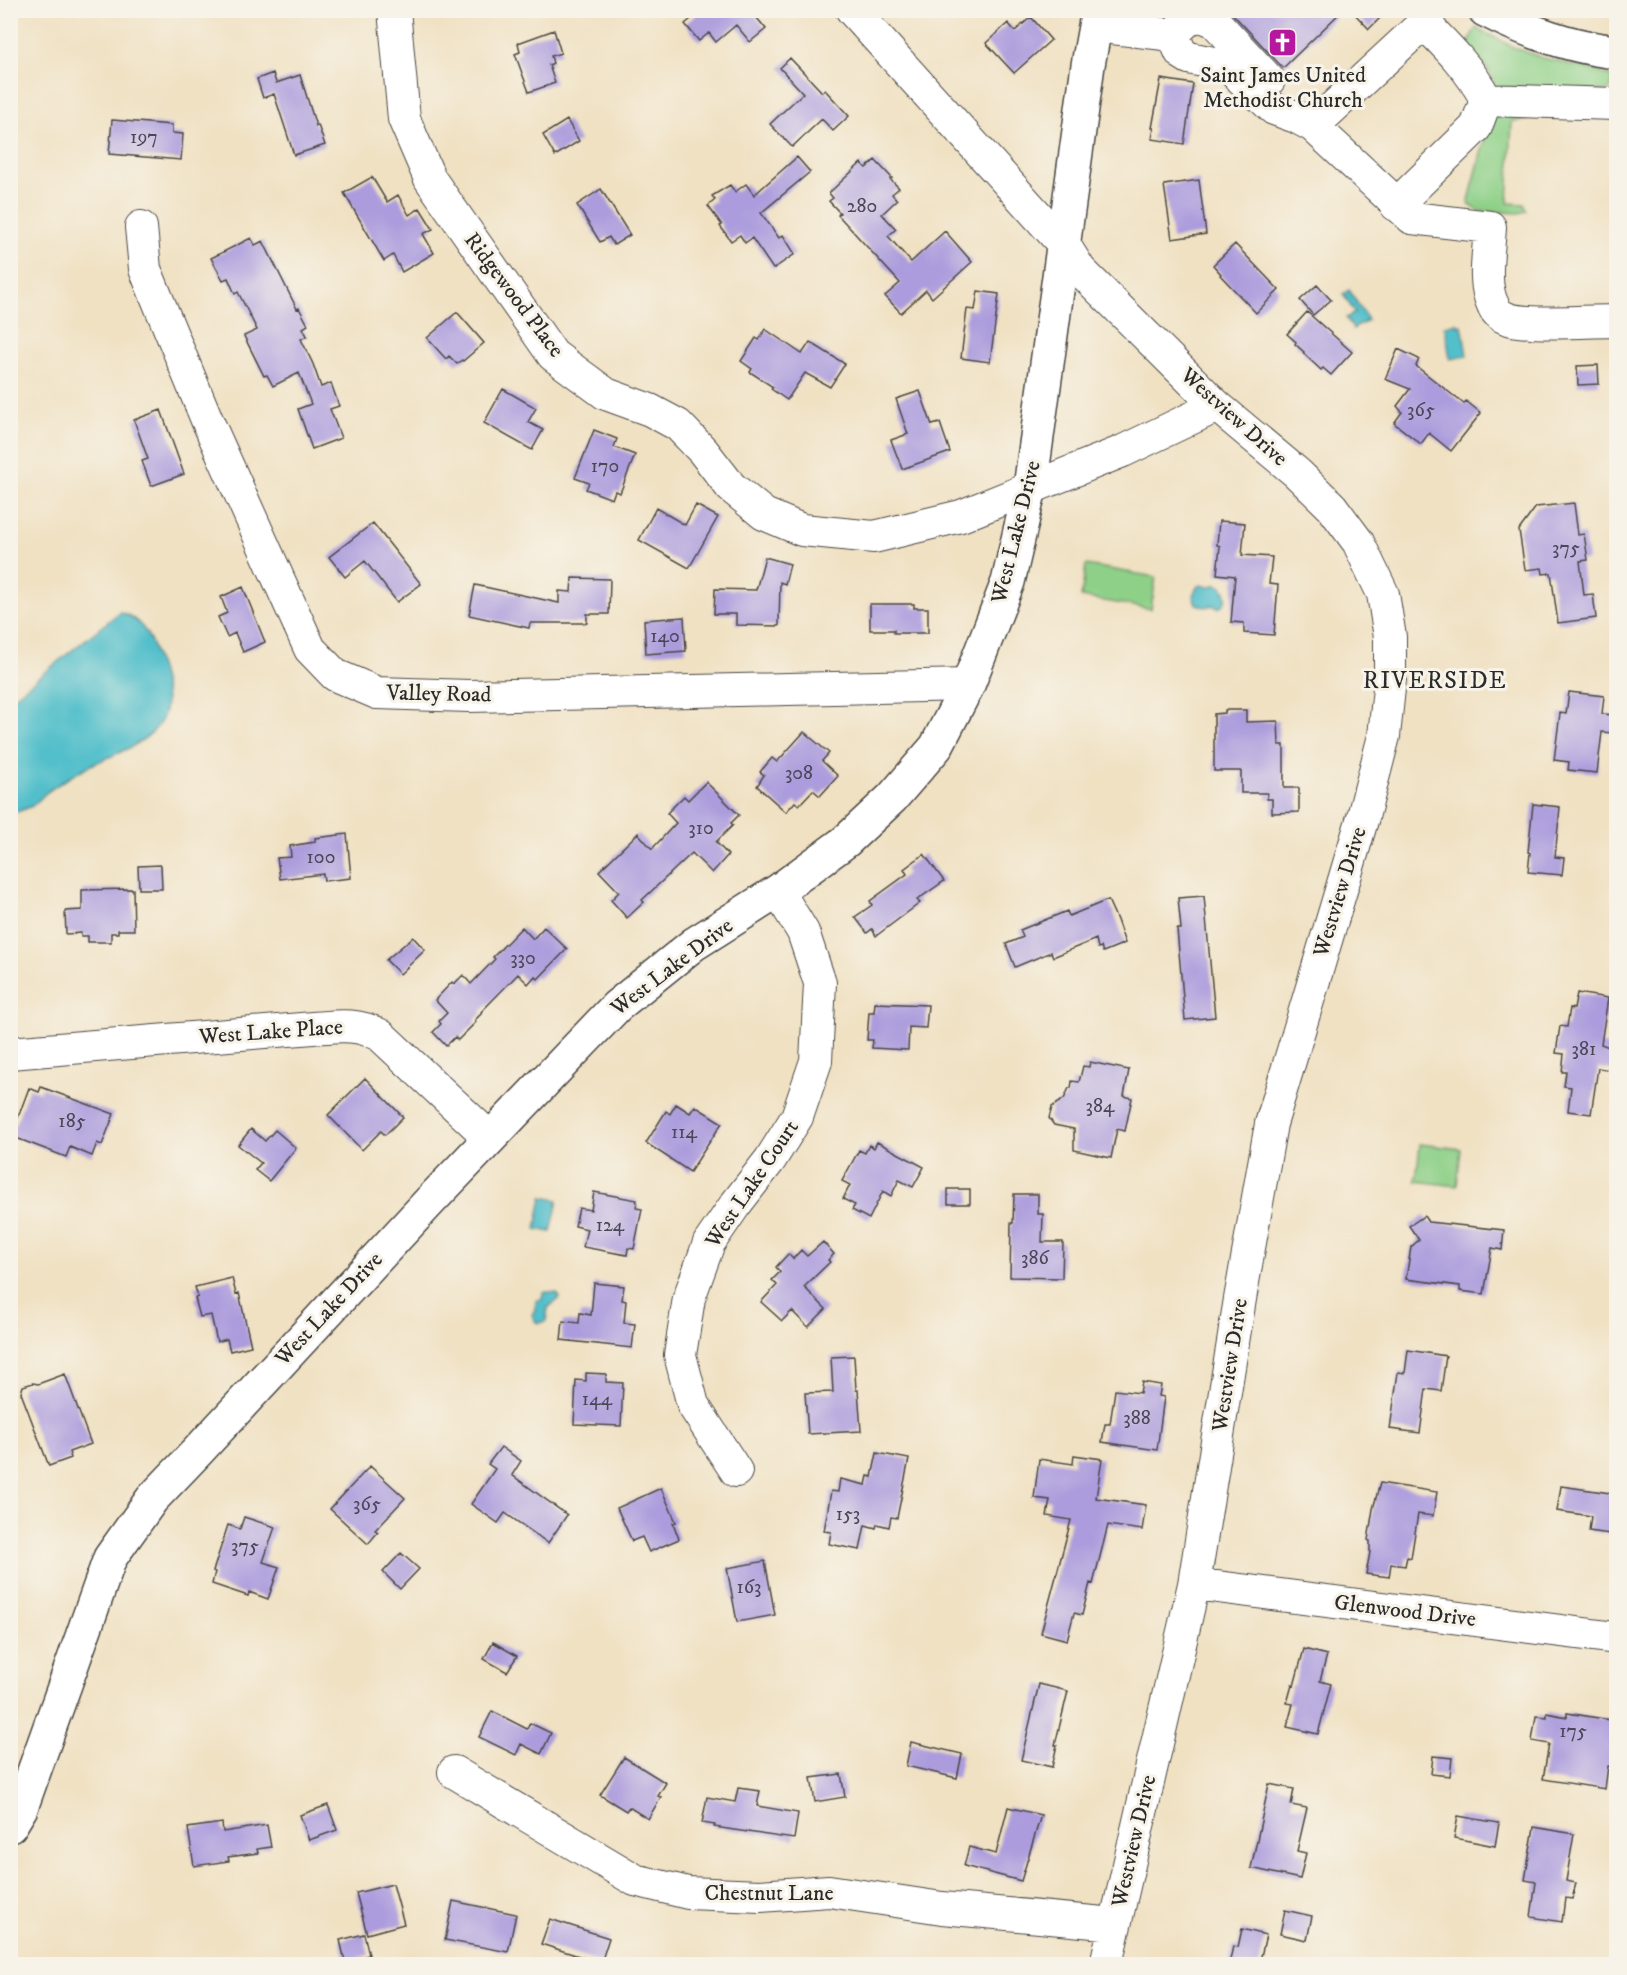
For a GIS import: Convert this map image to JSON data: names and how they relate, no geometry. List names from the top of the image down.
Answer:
{
  "streets": {
    "main road": ["West Lake Drive"],
    "street": [
      "Ridgewood Place",
      "Westview Drive",
      "Valley Road",
      "West Lake Place",
      "West Lake Court",
      "Glenwood Drive",
      "Chestnut Lane"
    ]
  },
  "crossings": [
    ["Ridgewood Place", "Westview Drive"],
    ["Ridgewood Place", "West Lake Drive"],
    ["Westview Drive", "West Lake Drive"],
    ["Westview Drive", "Glenwood Drive"],
    ["Westview Drive", "Chestnut Lane"],
    ["West Lake Drive", "Valley Road"],
    ["West Lake Drive", "West Lake Place"],
    ["West Lake Drive", "West Lake Court"]
  ],
  "districts": ["RIVERSIDE"],
  "places": {
    "church": ["Saint James United Methodist Church"]
  },
  "house_numbers": [
    "197",
    "280",
    "365",
    "170",
    "375",
    "140",
    "308",
    "310",
    "100",
    "330",
    "381",
    "384",
    "185",
    "114",
    "124",
    "386",
    "144",
    "388",
    "365",
    "153",
    "375",
    "163",
    "175"
  ]
}
